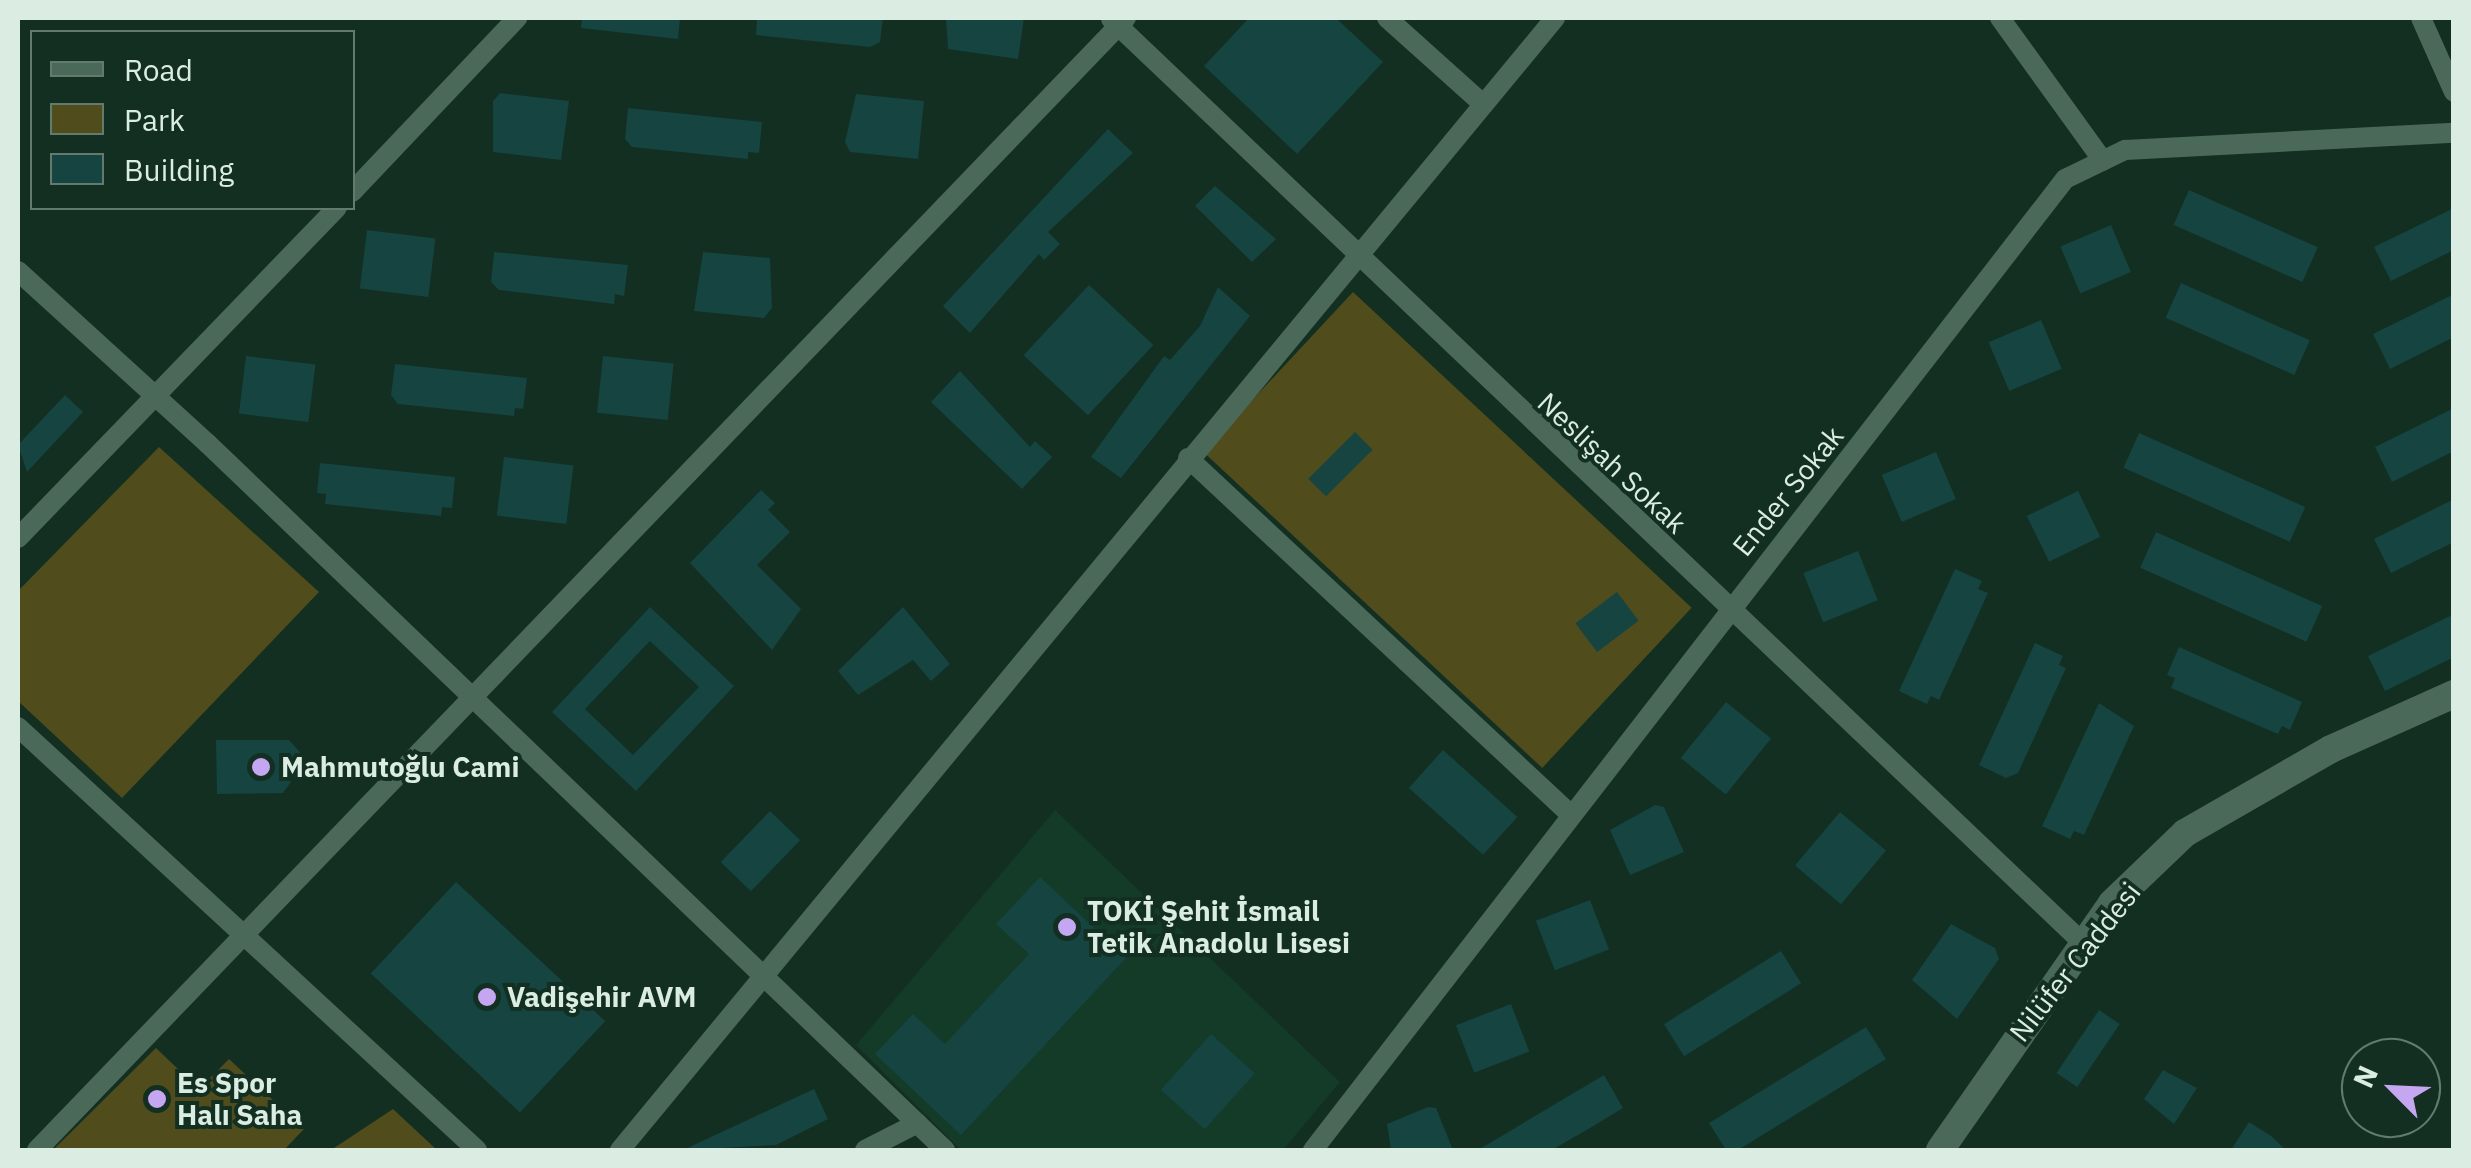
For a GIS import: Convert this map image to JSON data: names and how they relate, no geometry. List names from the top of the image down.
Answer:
{
  "streets": {
    "street": ["Neslişah Sokak", "Ender Sokak", "Nilüfer Caddesi"]
  },
  "crossings": [
    ["Neslişah Sokak", "Ender Sokak"],
    ["Neslişah Sokak", "Nilüfer Caddesi"]
  ],
  "places": [
    "Mahmutoğlu Cami",
    "TOKİ Şehit İsmail Tetik Anadolu Lisesi",
    "Vadişehir AVM",
    "Es Spor Halı Saha"
  ],
  "legend": ["Road", "Park", "Building"],
  "north": "top left"
}
